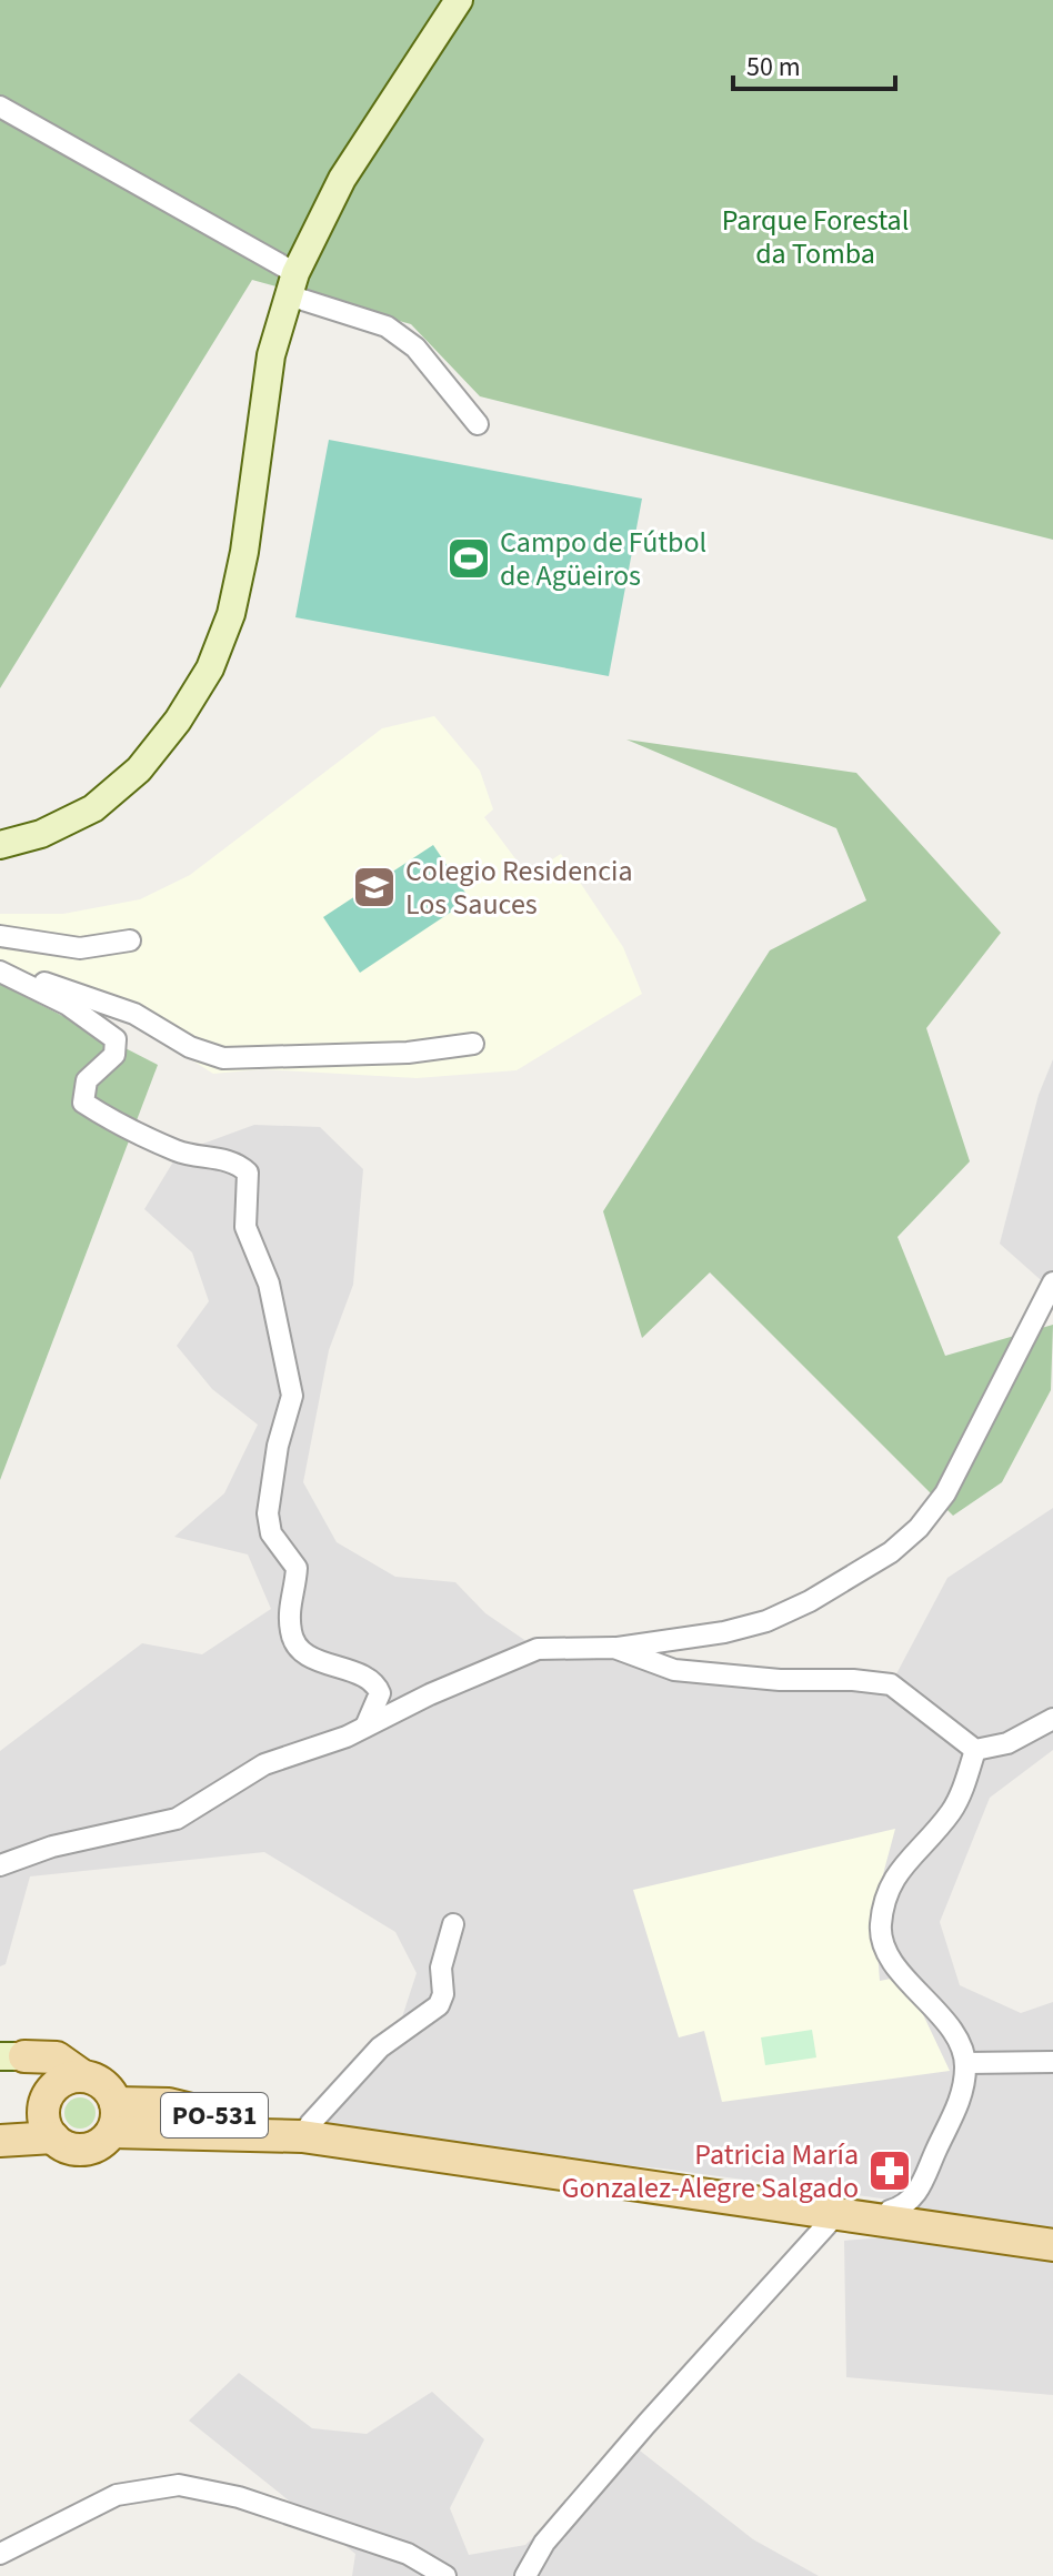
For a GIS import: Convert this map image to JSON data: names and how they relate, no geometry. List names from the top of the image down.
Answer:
{
  "streets": {
    "main road": ["PO-531"]
  },
  "parks": ["Parque Forestal da Tomba"],
  "places": {
    "sports": ["Campo de Fútbol de Agüeiros"],
    "school or university": ["Colegio Residencia Los Sauces"],
    "pharmacy": ["Patricia María Gonzalez-Alegre Salgado"]
  },
  "scale_bar": "50 m"
}
